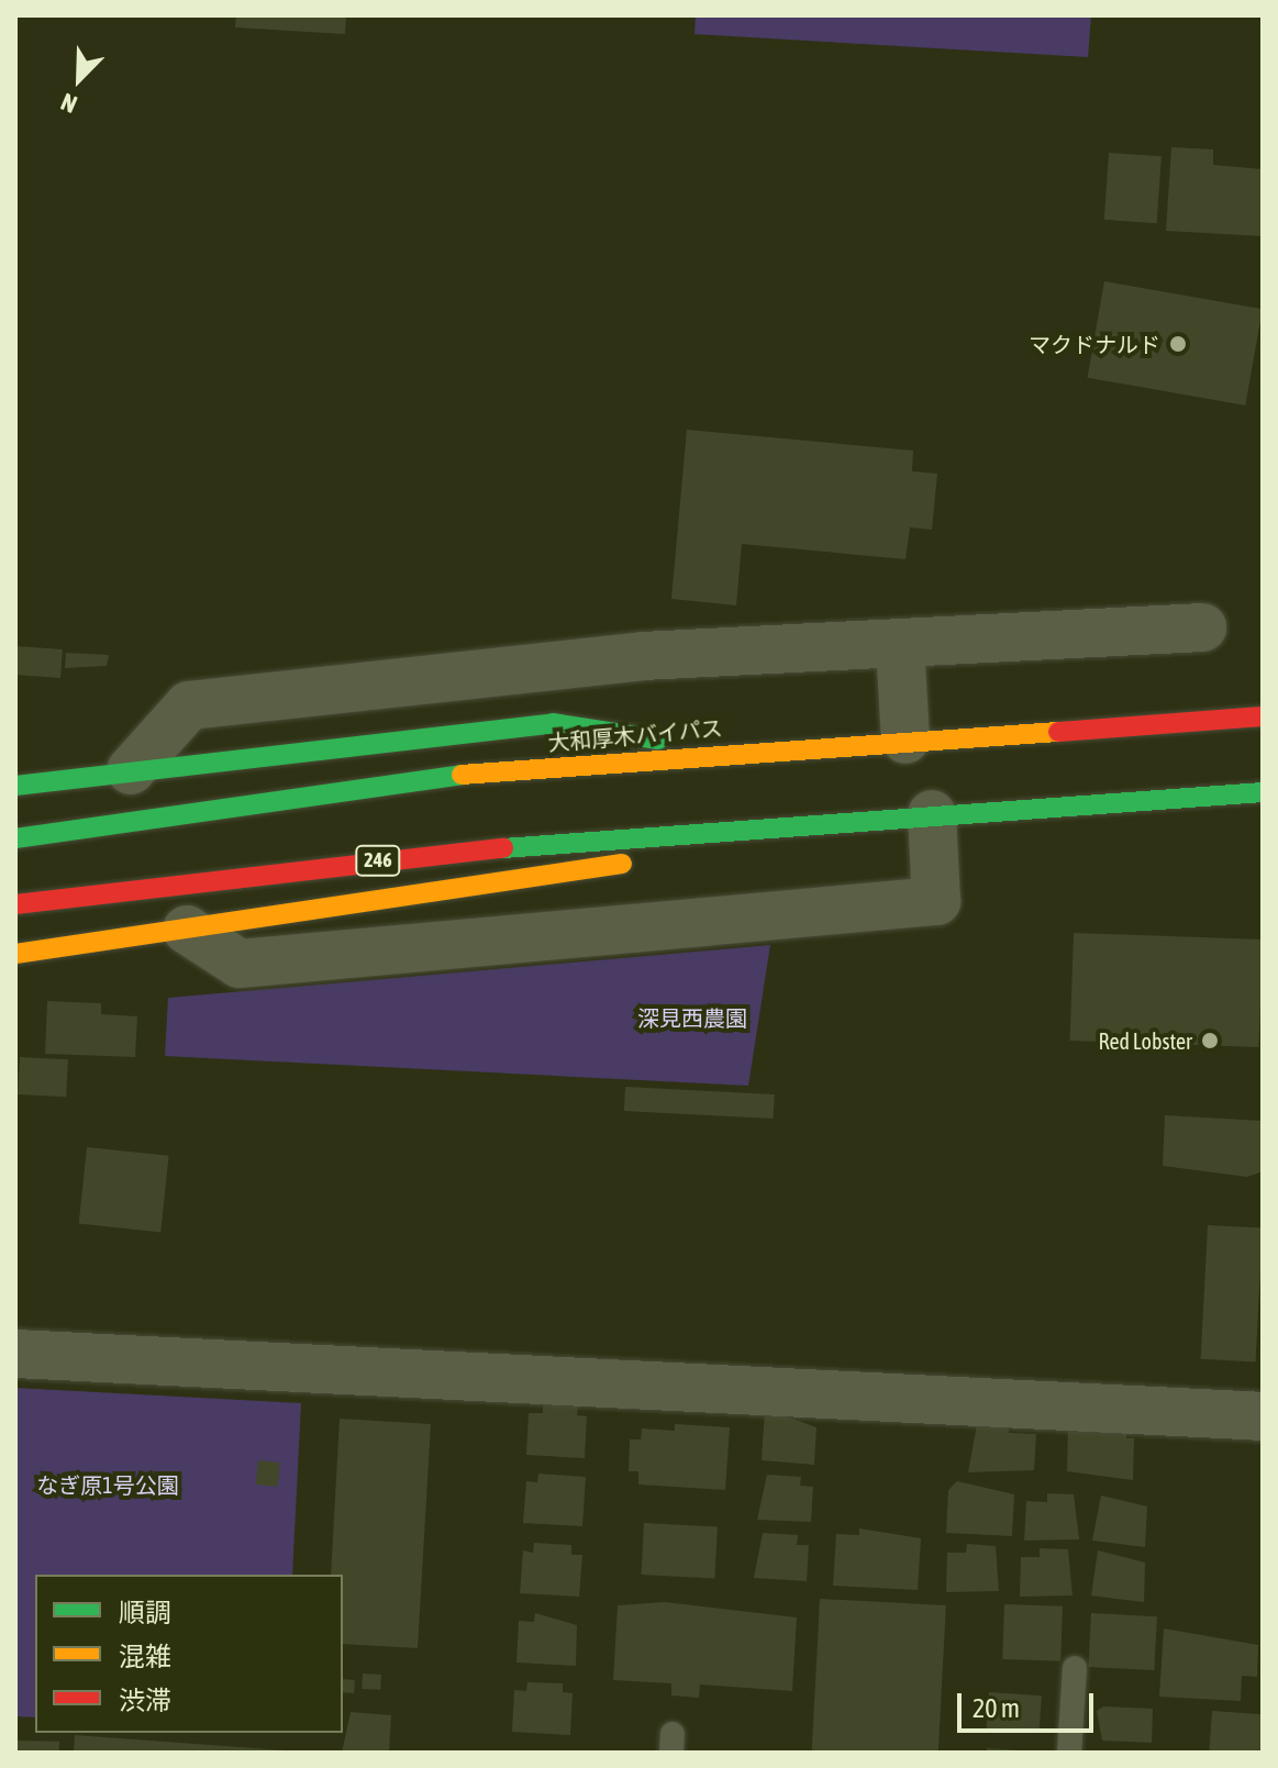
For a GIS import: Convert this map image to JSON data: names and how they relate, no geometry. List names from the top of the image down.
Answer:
{
  "streets": {
    "highway": ["大和厚木バイパス", "246"]
  },
  "parks": ["深見西農園", "なぎ原1号公園"],
  "places": ["マクドナルド", "Red Lobster"],
  "legend": ["順調", "混雑", "渋滞"],
  "scale_bar": "20 m",
  "north": "bottom left"
}
